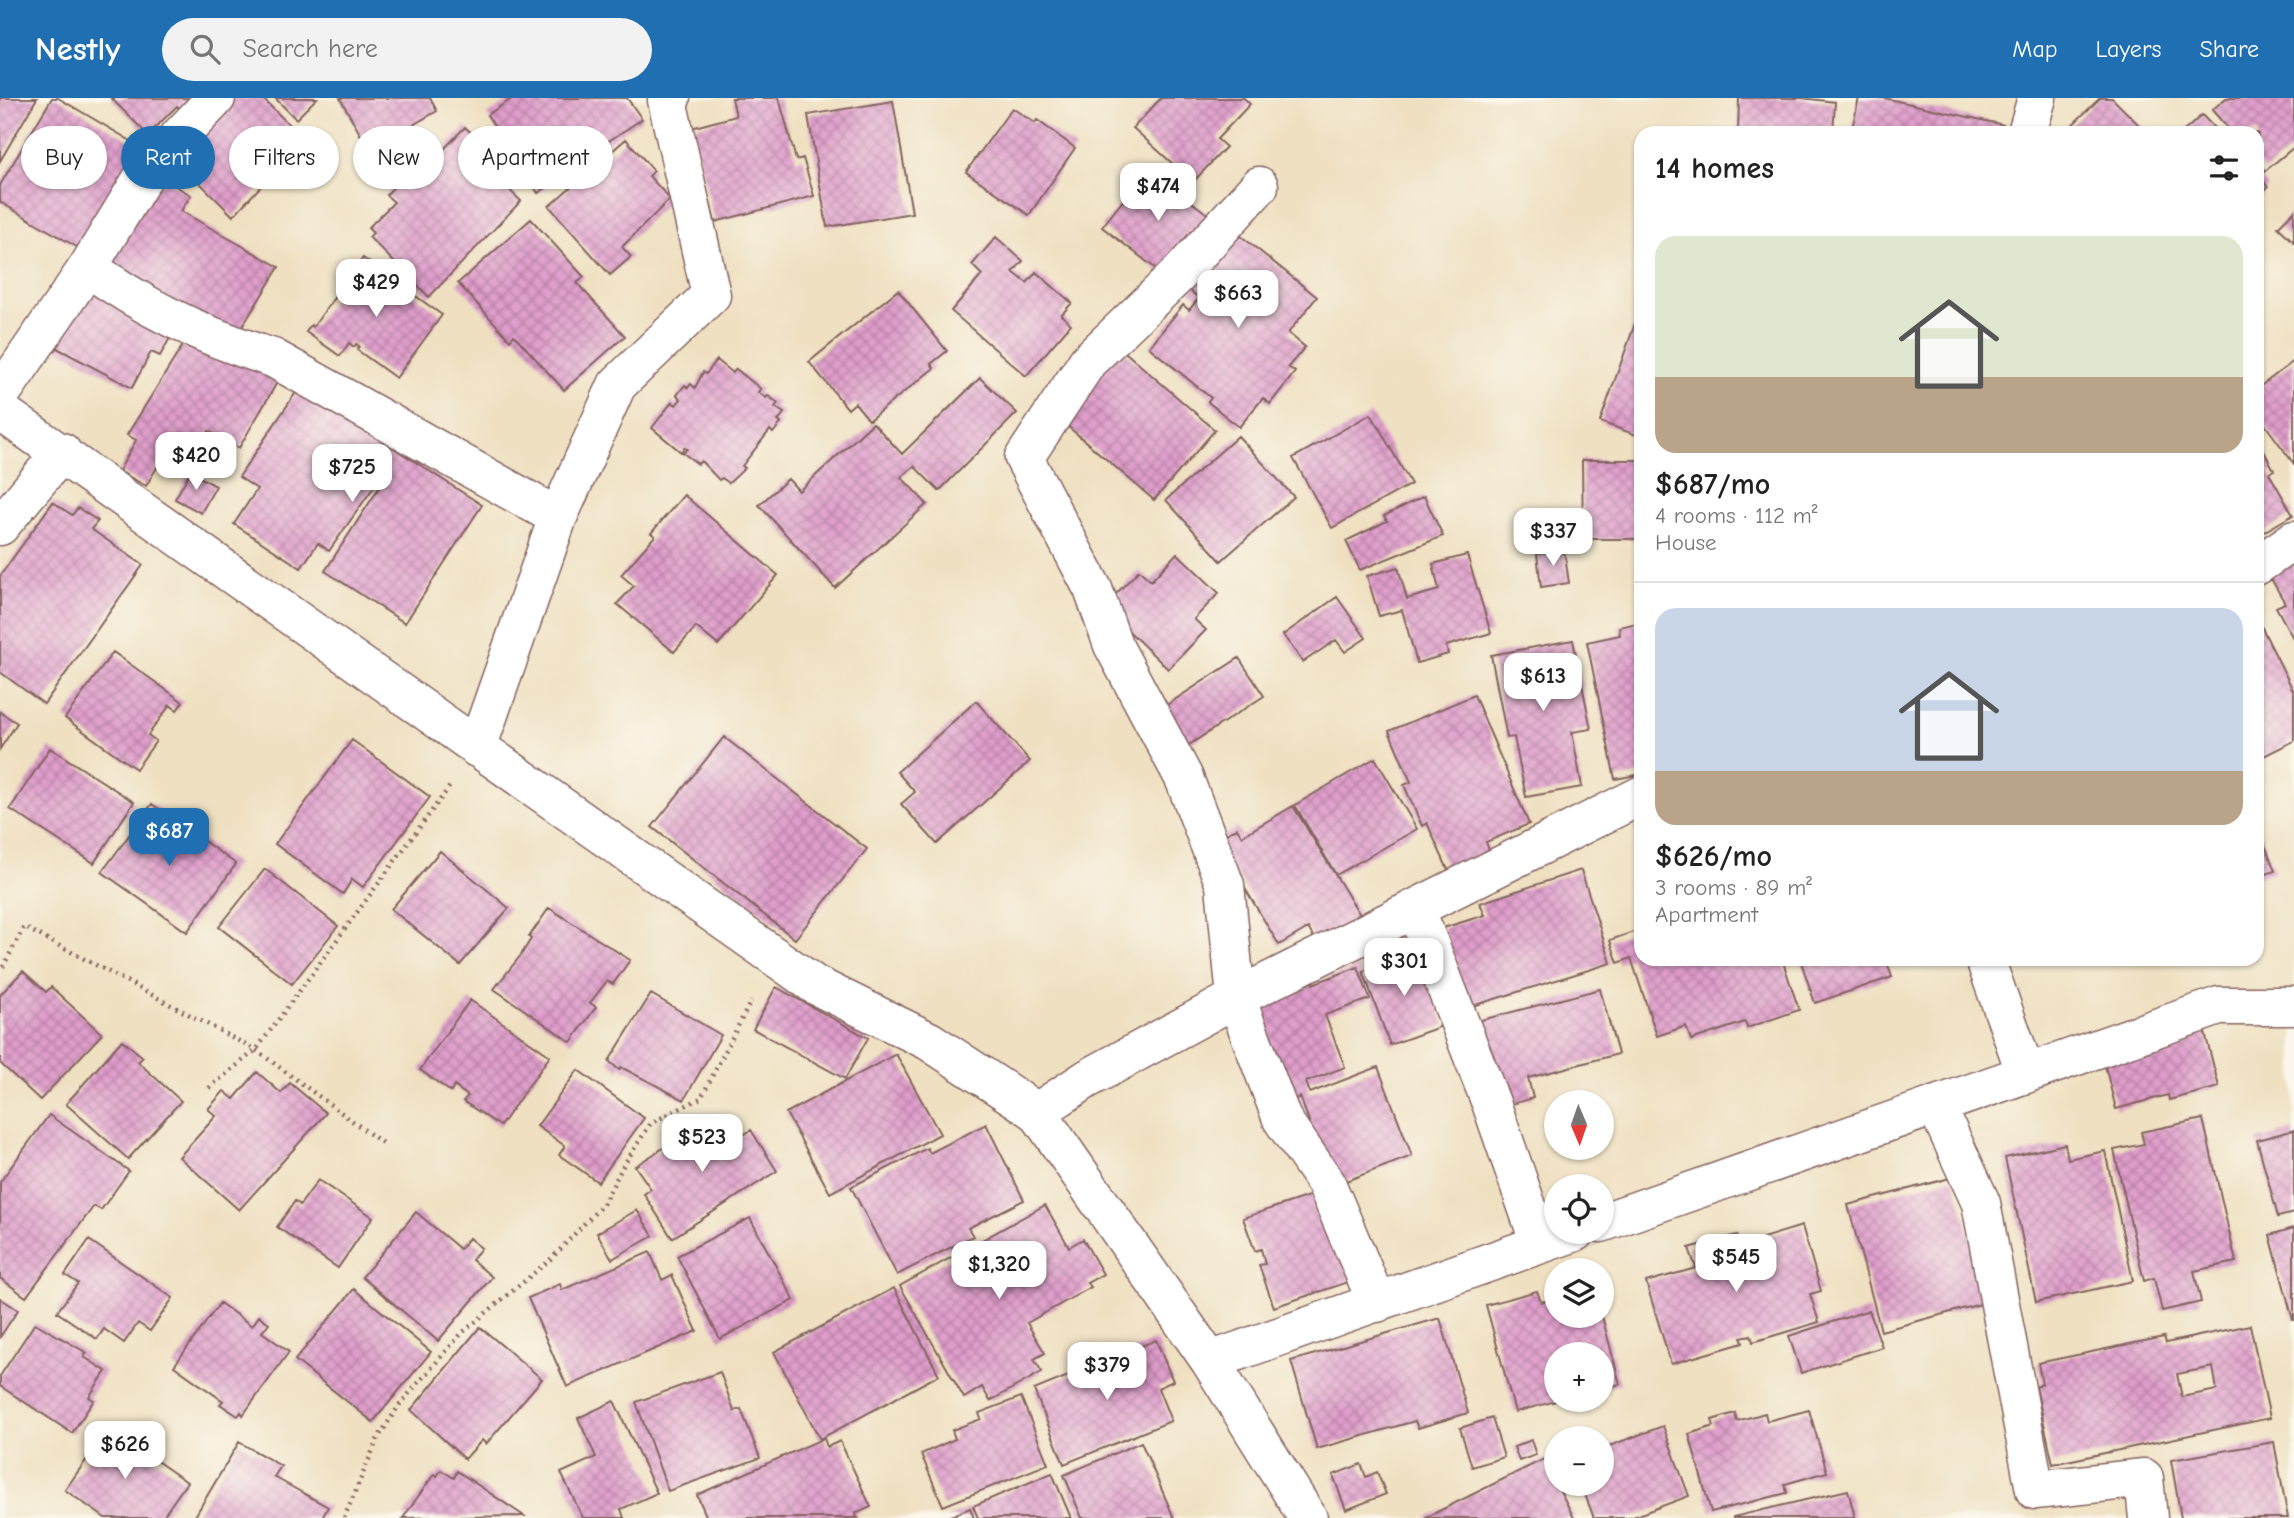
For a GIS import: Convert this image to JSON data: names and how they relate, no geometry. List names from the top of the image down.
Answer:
{
  "north": "bottom",
  "page": {
    "header": "Nestly",
    "search": "Search here",
    "nav": ["Map", "Layers", "Share"],
    "chip": [
      "Buy",
      "Rent",
      "Filters",
      "New",
      "Apartment"
    ],
    "heading": "14 homes",
    "price": [
      "$474",
      "$429",
      "$663",
      "$420",
      "$725",
      "$337",
      "$613",
      "$687",
      "$301",
      "$523",
      "$545",
      "$1,320",
      "$379",
      "$626"
    ],
    "list": [
      {
        "name": "$687/mo",
        "note": "4 rooms · 112 m² · House"
      },
      {
        "name": "$626/mo",
        "note": "3 rooms · 89 m² · Apartment"
      }
    ],
    "map_buttons": ["+", "−"]
  }
}
